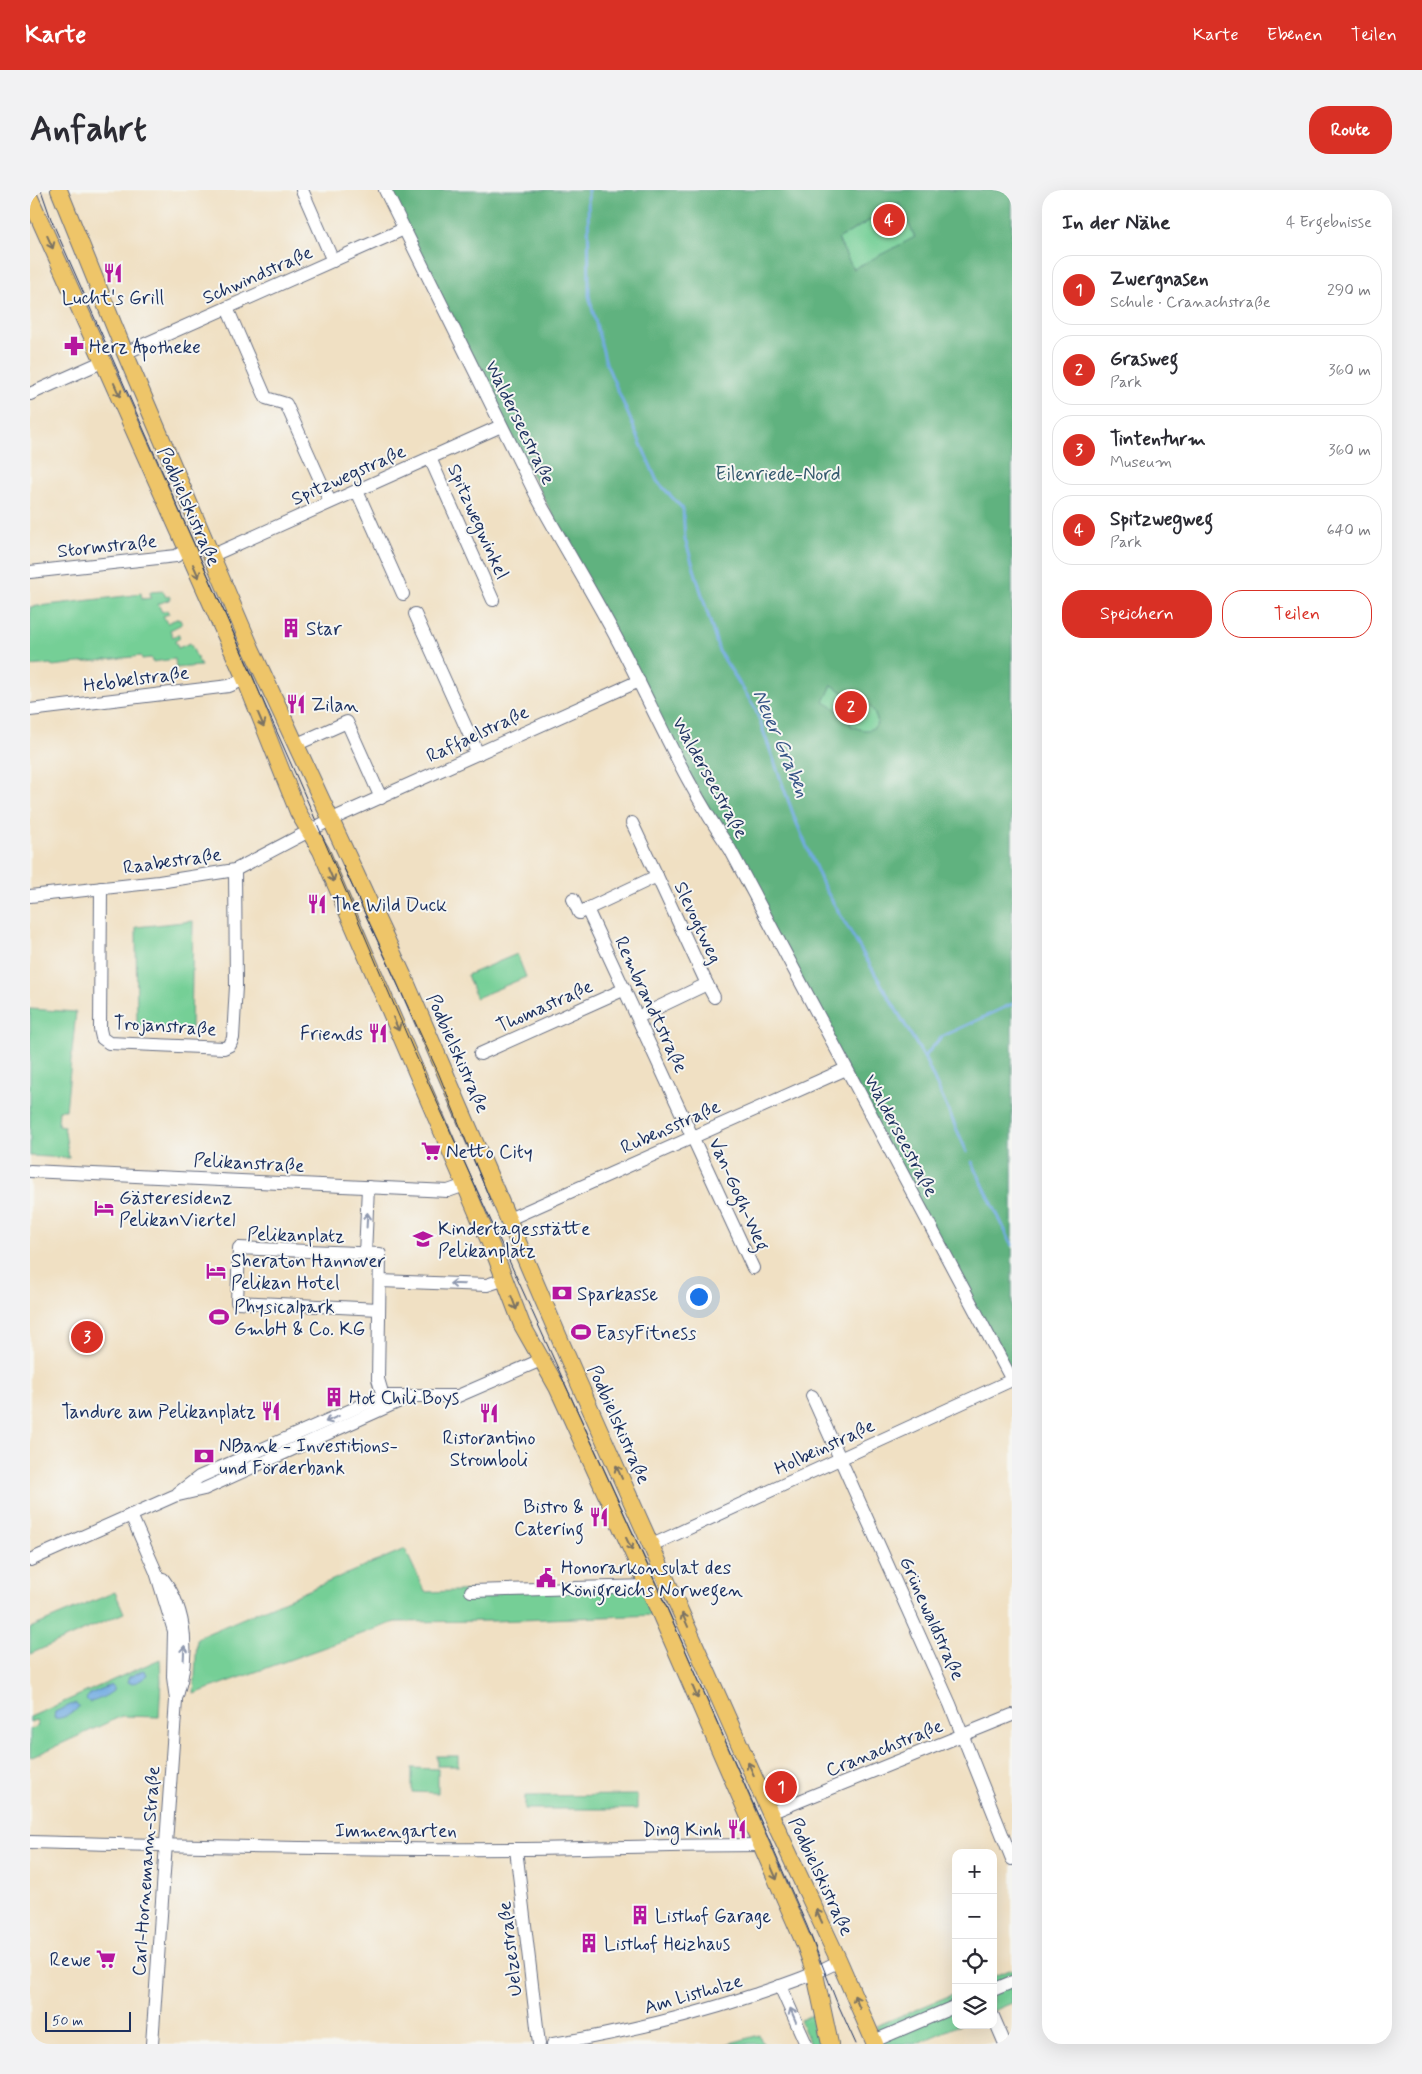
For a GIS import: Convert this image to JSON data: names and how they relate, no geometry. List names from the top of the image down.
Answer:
{
  "streets": {
    "main road": ["Podbielskistraße"],
    "street": [
      "Schwindstraße",
      "Walderseestraße",
      "Spitzwegstraße",
      "Spitzwegwinkel",
      "Stormstraße",
      "Hebbelstraße",
      "Raffaelstraße",
      "Raabestraße",
      "Slevogtweg",
      "Rembrandtstraße",
      "Thomastraße",
      "Trojanstraße",
      "Rubensstraße",
      "Pelikanstraße",
      "Van-Gogh-Weg",
      "Pelikanplatz",
      "Holbeinstraße",
      "Grünewaldstraße",
      "Cranachstraße",
      "Immengarten",
      "Carl-Hornemann-Straße",
      "Uelzestraße",
      "Am Listholze"
    ]
  },
  "crossings": [
    ["Schwindstraße", "Walderseestraße"],
    ["Schwindstraße", "Podbielskistraße"],
    ["Walderseestraße", "Spitzwegstraße"],
    ["Walderseestraße", "Raffaelstraße"],
    ["Walderseestraße", "Rubensstraße"],
    ["Walderseestraße", "Holbeinstraße"],
    ["Spitzwegstraße", "Podbielskistraße"],
    ["Spitzwegstraße", "Spitzwegwinkel"],
    ["Podbielskistraße", "Stormstraße"],
    ["Podbielskistraße", "Hebbelstraße"],
    ["Podbielskistraße", "Raffaelstraße"],
    ["Podbielskistraße", "Raabestraße"],
    ["Podbielskistraße", "Rubensstraße"],
    ["Podbielskistraße", "Pelikanstraße"],
    ["Podbielskistraße", "Holbeinstraße"],
    ["Podbielskistraße", "Cranachstraße"],
    ["Podbielskistraße", "Immengarten"],
    ["Podbielskistraße", "Am Listholze"],
    ["Raabestraße", "Trojanstraße"],
    ["Slevogtweg", "Rembrandtstraße"],
    ["Rembrandtstraße", "Thomastraße"],
    ["Rembrandtstraße", "Rubensstraße"],
    ["Rembrandtstraße", "Van-Gogh-Weg"],
    ["Rubensstraße", "Van-Gogh-Weg"],
    ["Pelikanstraße", "Pelikanplatz"],
    ["Holbeinstraße", "Grünewaldstraße"],
    ["Grünewaldstraße", "Cranachstraße"],
    ["Immengarten", "Carl-Hornemann-Straße"],
    ["Immengarten", "Uelzestraße"]
  ],
  "water": ["Neuer Graben"],
  "parks": ["Eilenriede-Nord"],
  "places": {
    "restaurant": [
      "Lucht's Grill",
      "Zilan",
      "The Wild Duck",
      "Friends",
      "Tandure am Pelikanplatz",
      "Ristorantino Stromboli",
      "Bistro & Catering",
      "Ding Kinh"
    ],
    "pharmacy": ["Herz Apotheke"],
    "building": [
      "Star",
      "Hot Chili Boys",
      "Listhof Garage",
      "Listhof Heizhaus"
    ],
    "supermarket": ["Netto City", "Rewe"],
    "hotel": ["Gästeresidenz PelikanViertel", "Sheraton Hannover Pelikan Hotel"],
    "school or university": ["Kindertagesstätte Pelikanplatz"],
    "bank": ["Sparkasse", "NBank - Investitions- und Förderbank"],
    "sports": ["Physicalpark GmbH & Co. KG", "EasyFitness"],
    "public building": ["Honorarkonsulat des Königreichs Norwegen"]
  },
  "scale_bar": "50 m",
  "page": {
    "header": "Karte",
    "nav": ["Karte", "Ebenen", "Teilen"],
    "buttons": [
      "Route",
      ["Speichern", "Teilen"]
    ],
    "title": "Anfahrt",
    "heading": ["In der Nähe", "4 Ergebnisse"],
    "pins": [
      "4",
      "2",
      "3",
      "1"
    ],
    "list": [
      {
        "mark": "1",
        "name": "Zwergnasen",
        "note": "Schule · Cranachstraße",
        "value": "290 m"
      },
      {
        "mark": "2",
        "name": "Grasweg",
        "note": "Park",
        "value": "360 m"
      },
      {
        "mark": "3",
        "name": "Tintenturm",
        "note": "Museum",
        "value": "360 m"
      },
      {
        "mark": "4",
        "name": "Spitzwegweg",
        "note": "Park",
        "value": "640 m"
      }
    ],
    "map_buttons": ["+", "−"],
    "scale": "50 m"
  }
}
